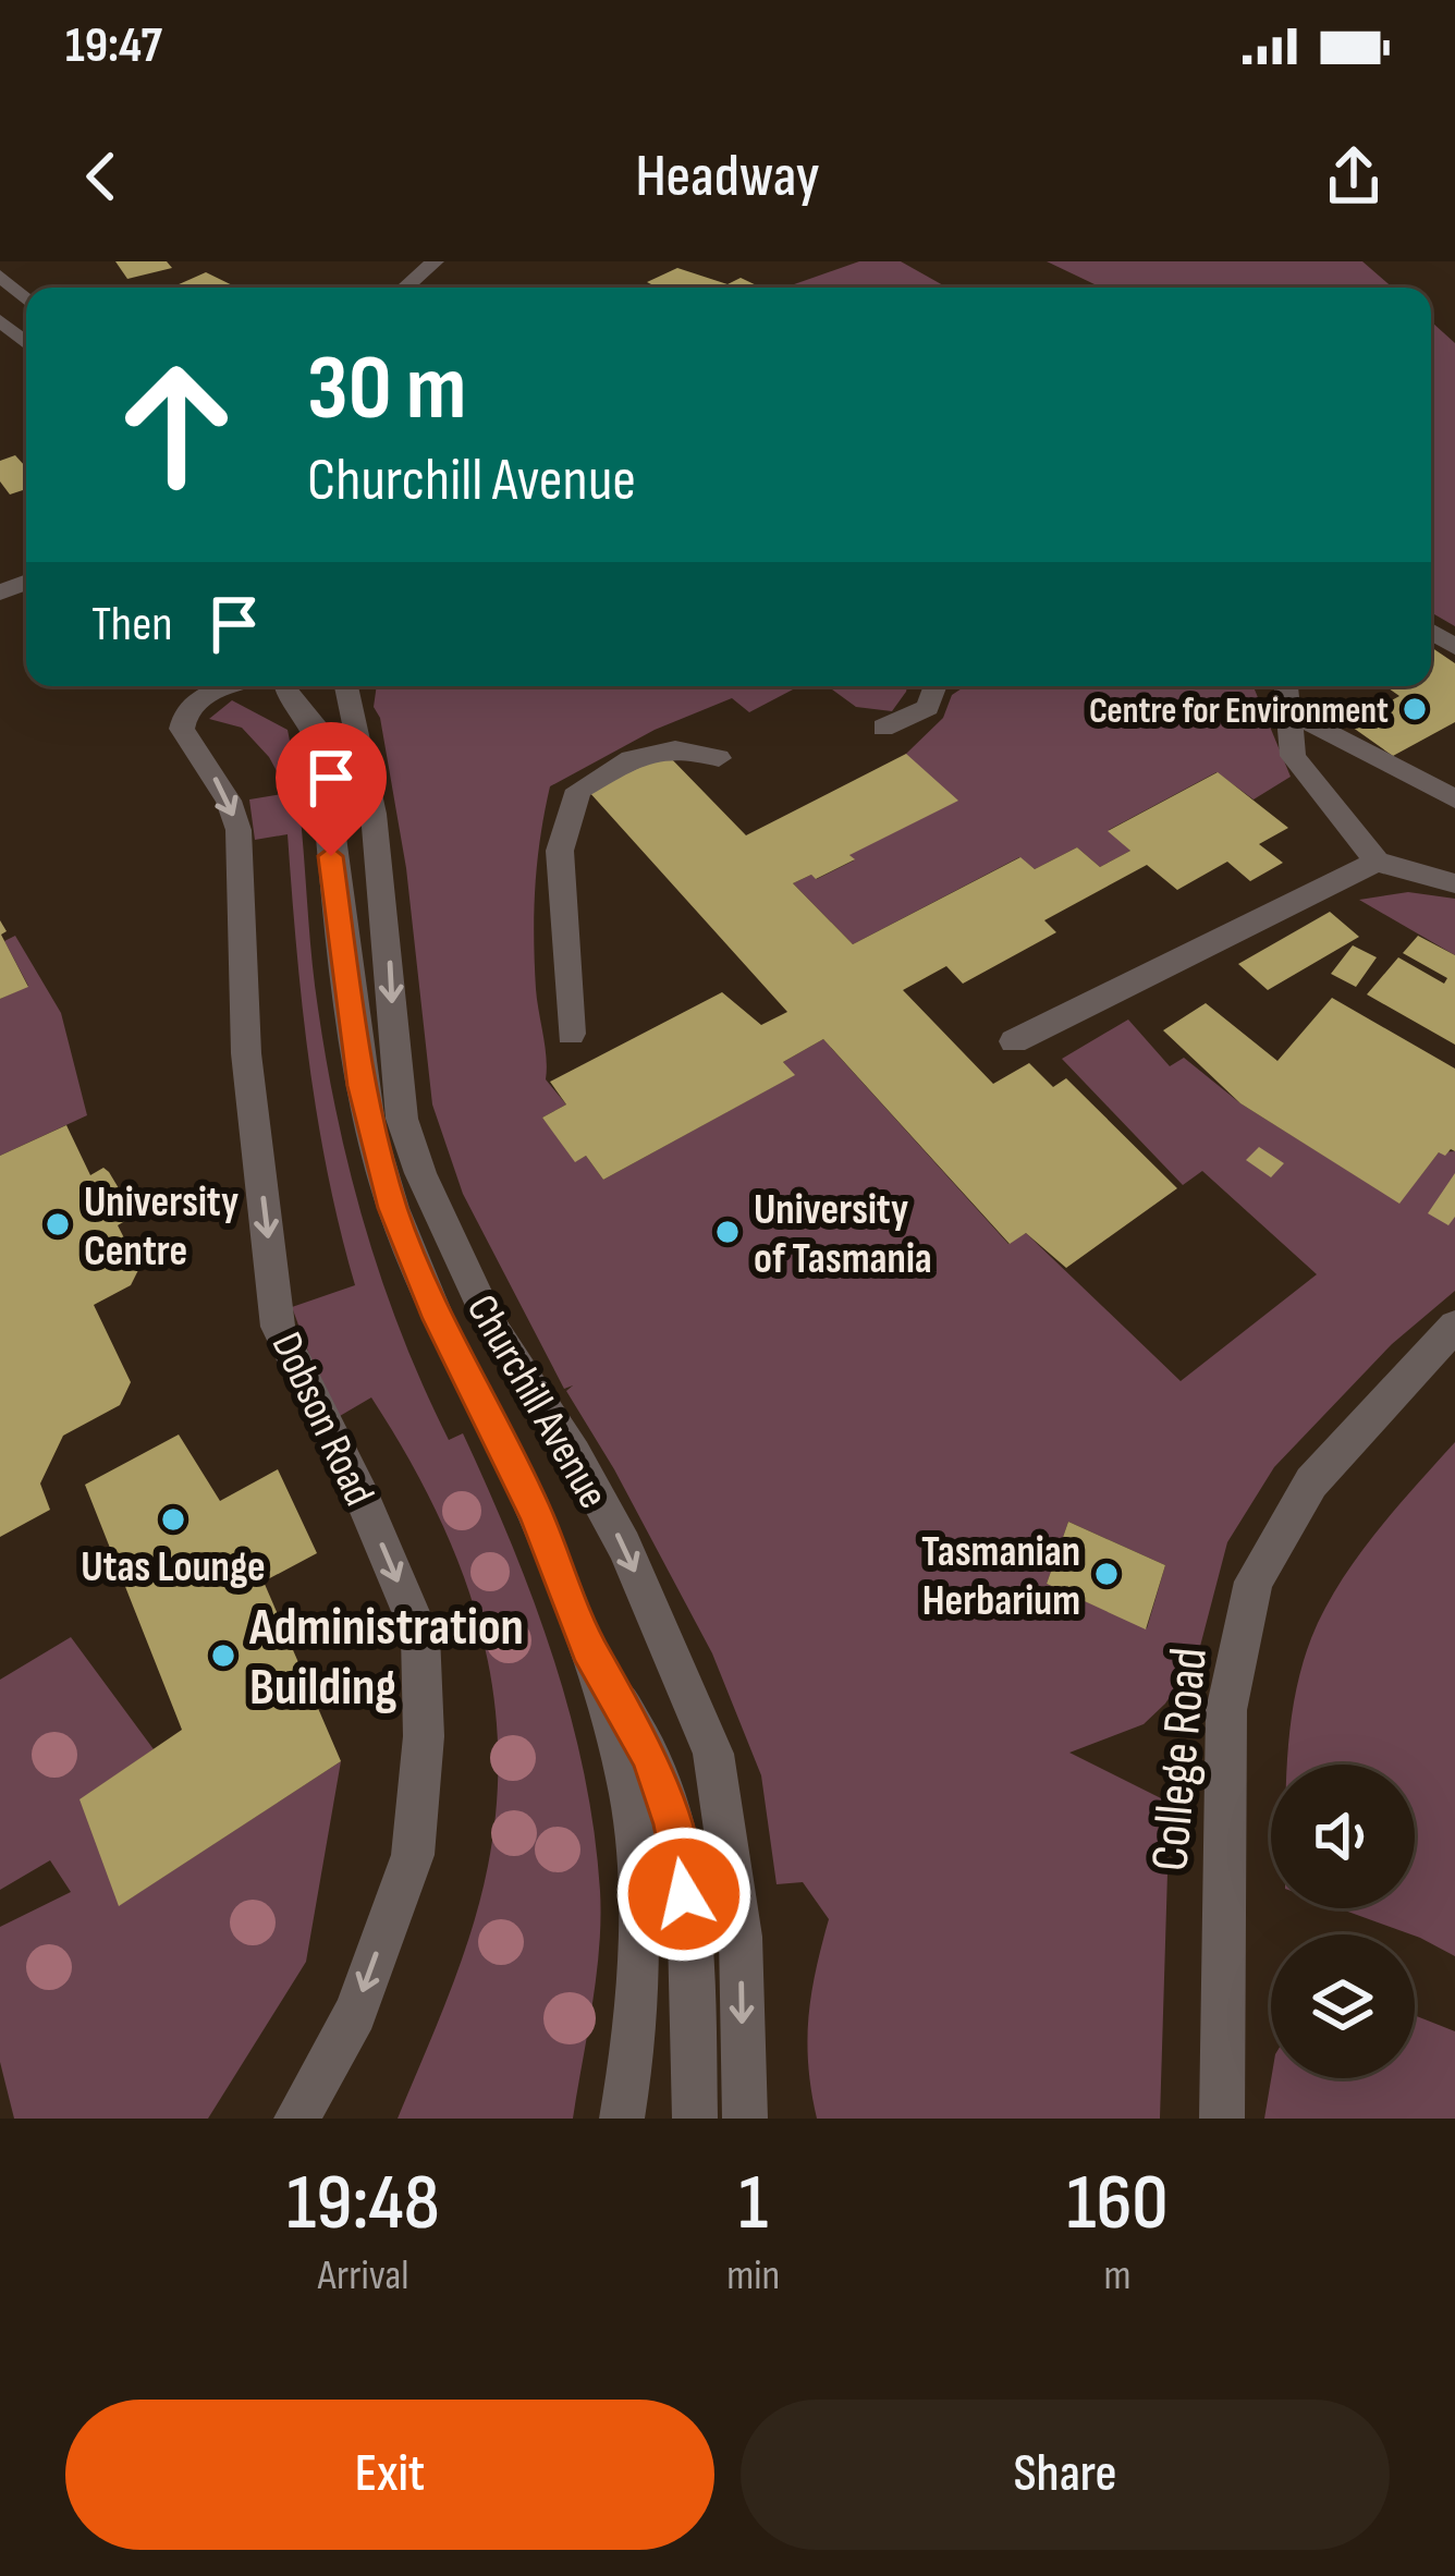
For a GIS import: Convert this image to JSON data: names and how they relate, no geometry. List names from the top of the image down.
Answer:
{
  "streets": {
    "street": ["Churchill Avenue", "Dobson Road", "College Road"]
  },
  "one_way": ["Dobson Road"],
  "places": [
    "Centre for Environment",
    "University Centre",
    "University of Tasmania",
    "Utas Lounge",
    "Tasmanian Herbarium",
    "Administration Building"
  ],
  "page": {
    "status": "19:47",
    "header": "Headway",
    "turn": ["30 m", "Churchill Avenue"],
    "then": "Then",
    "eta": [
      "19:48",
      "Arrival",
      "1",
      "min",
      "160",
      "m"
    ],
    "buttons": ["Exit", "Share"]
  }
}
